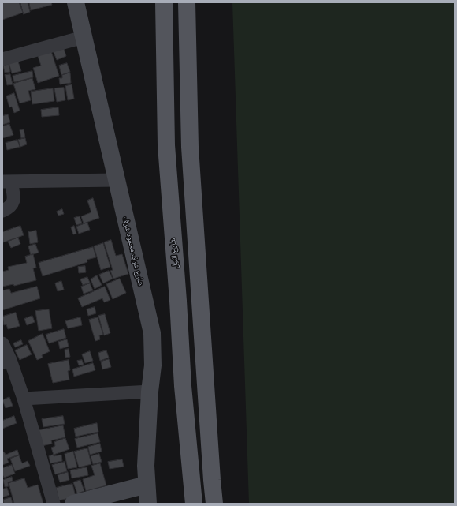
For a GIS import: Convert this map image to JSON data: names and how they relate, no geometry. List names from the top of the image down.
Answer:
{
  "streets": {
    "main road": ["شارع النيل"],
    "street": ["شارع شرف محمود شرف"]
  }
}
